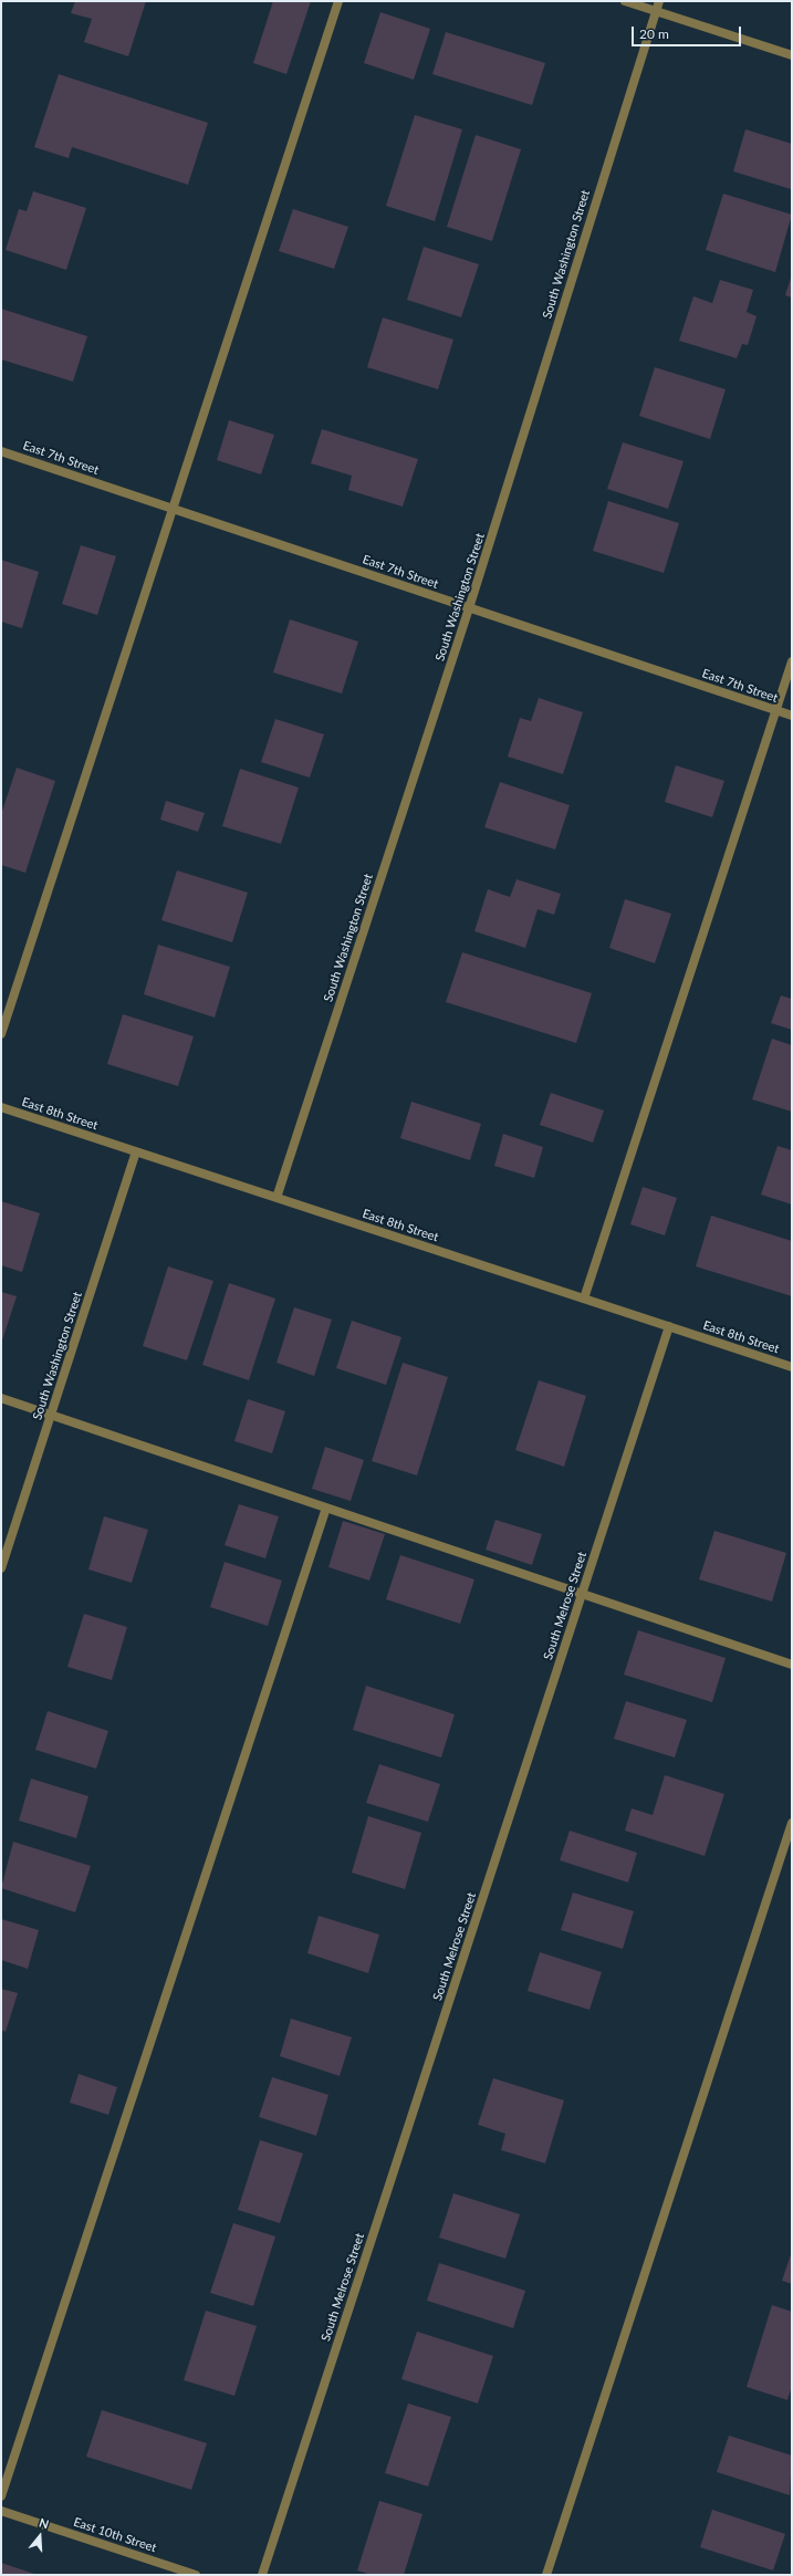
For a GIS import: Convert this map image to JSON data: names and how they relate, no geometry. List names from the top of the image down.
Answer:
{
  "streets": {
    "street": [
      "South Washington Street",
      "East 7th Street",
      "East 8th Street",
      "South Melrose Street",
      "East 10th Street"
    ]
  },
  "crossings": [
    ["South Washington Street", "East 7th Street"],
    ["South Washington Street", "East 8th Street"],
    ["East 8th Street", "South Melrose Street"]
  ],
  "scale_bar": "20 m",
  "north": "top"
}
